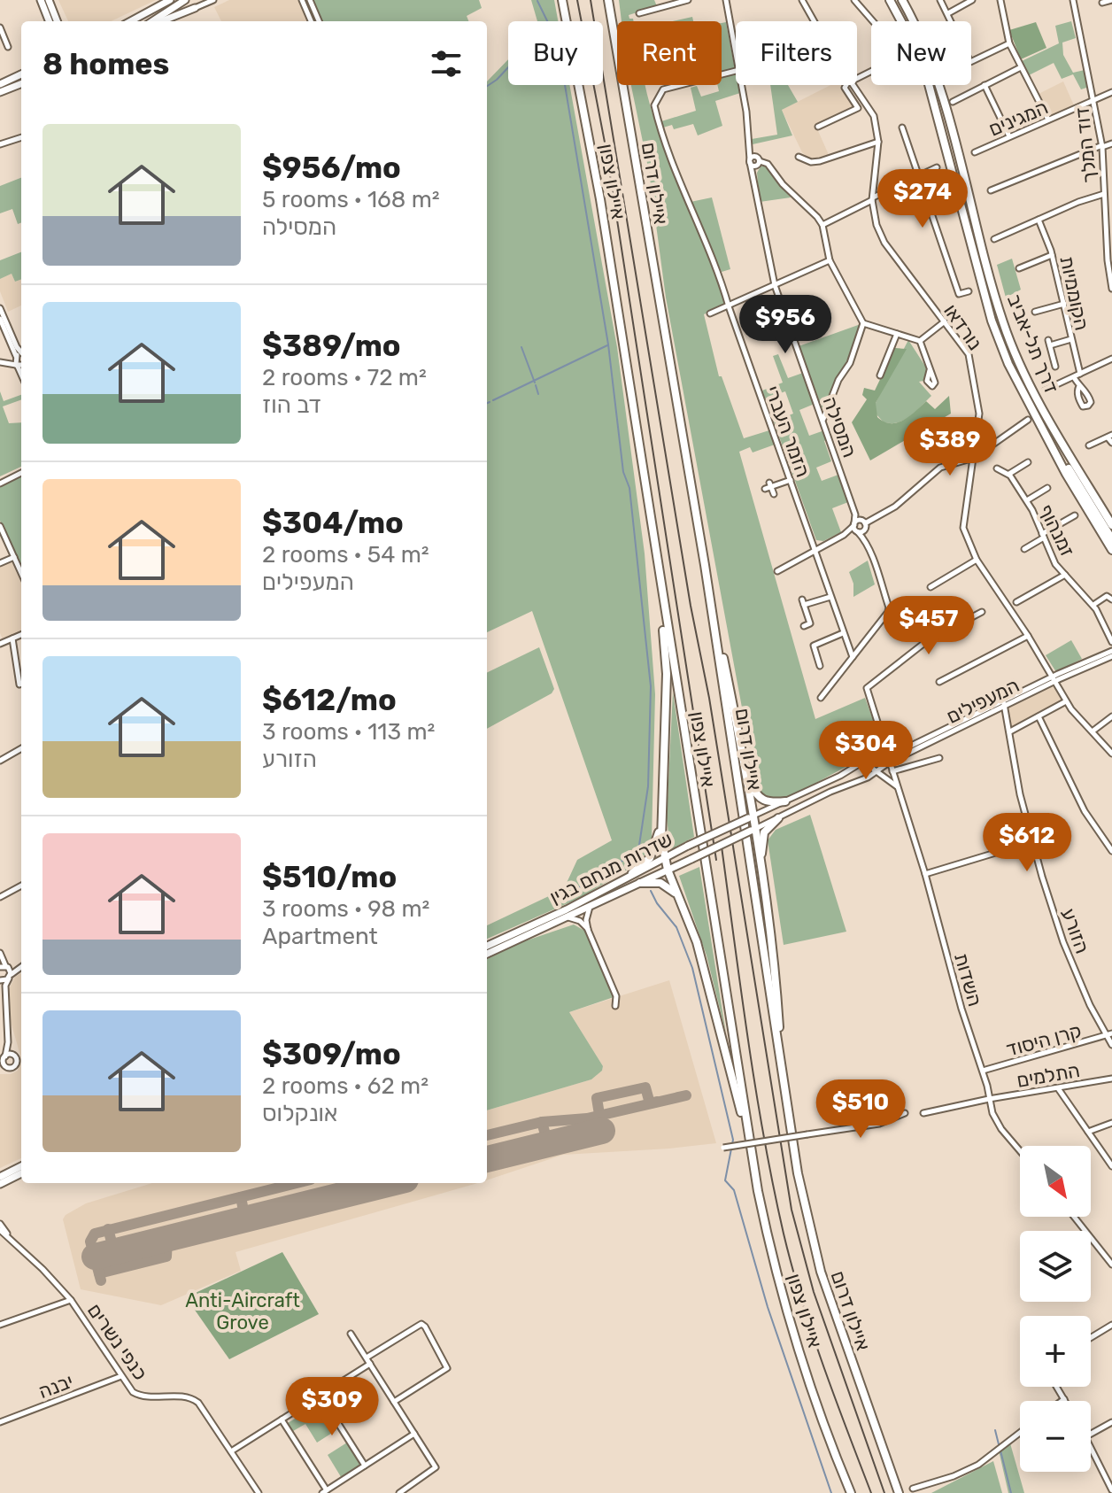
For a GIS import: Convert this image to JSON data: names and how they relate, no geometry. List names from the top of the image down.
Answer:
{
  "streets": {
    "highway": ["איילון צפון", "איילון דרום", "דרך תל-אביב"],
    "main road": ["שדרות מנחם בגין"],
    "street": [
      "המגינים",
      "דוד המלך",
      "הקוממיות",
      "נורדאו",
      "המסילה",
      "הזמר העברי",
      "זמנהוף",
      "המעפילים",
      "הזורע",
      "השדות",
      "קרן היסוד",
      "התלמים",
      "כנפי נשרים",
      "יבנה"
    ]
  },
  "crossings": [
    ["המגינים", "דוד המלך"],
    ["נורדאו", "המעפילים"],
    ["המעפילים", "שדרות מנחם בגין"],
    ["המעפילים", "הזורע"],
    ["המעפילים", "השדות"],
    ["הזורע", "קרן היסוד"],
    ["השדות", "קרן היסוד"],
    ["השדות", "התלמים"],
    ["כנפי נשרים", "יבנה"]
  ],
  "parks": ["Anti-Aircraft Grove"],
  "north": "bottom right",
  "page": {
    "chip": [
      "Buy",
      "Rent",
      "Filters",
      "New"
    ],
    "heading": "8 homes",
    "list": [
      {
        "name": "$956/mo",
        "note": "5 rooms · 168 m² · המסילה"
      },
      {
        "name": "$389/mo",
        "note": "2 rooms · 72 m² · דב הוז"
      },
      {
        "name": "$304/mo",
        "note": "2 rooms · 54 m² · המעפילים"
      },
      {
        "name": "$612/mo",
        "note": "3 rooms · 113 m² · הזורע"
      },
      {
        "name": "$510/mo",
        "note": "3 rooms · 98 m² · Apartment"
      },
      {
        "name": "$309/mo",
        "note": "2 rooms · 62 m² · אונקלוס"
      }
    ],
    "price": [
      "$274",
      "$956",
      "$389",
      "$457",
      "$304",
      "$612",
      "$510",
      "$309"
    ],
    "map_buttons": ["+", "−"]
  }
}
